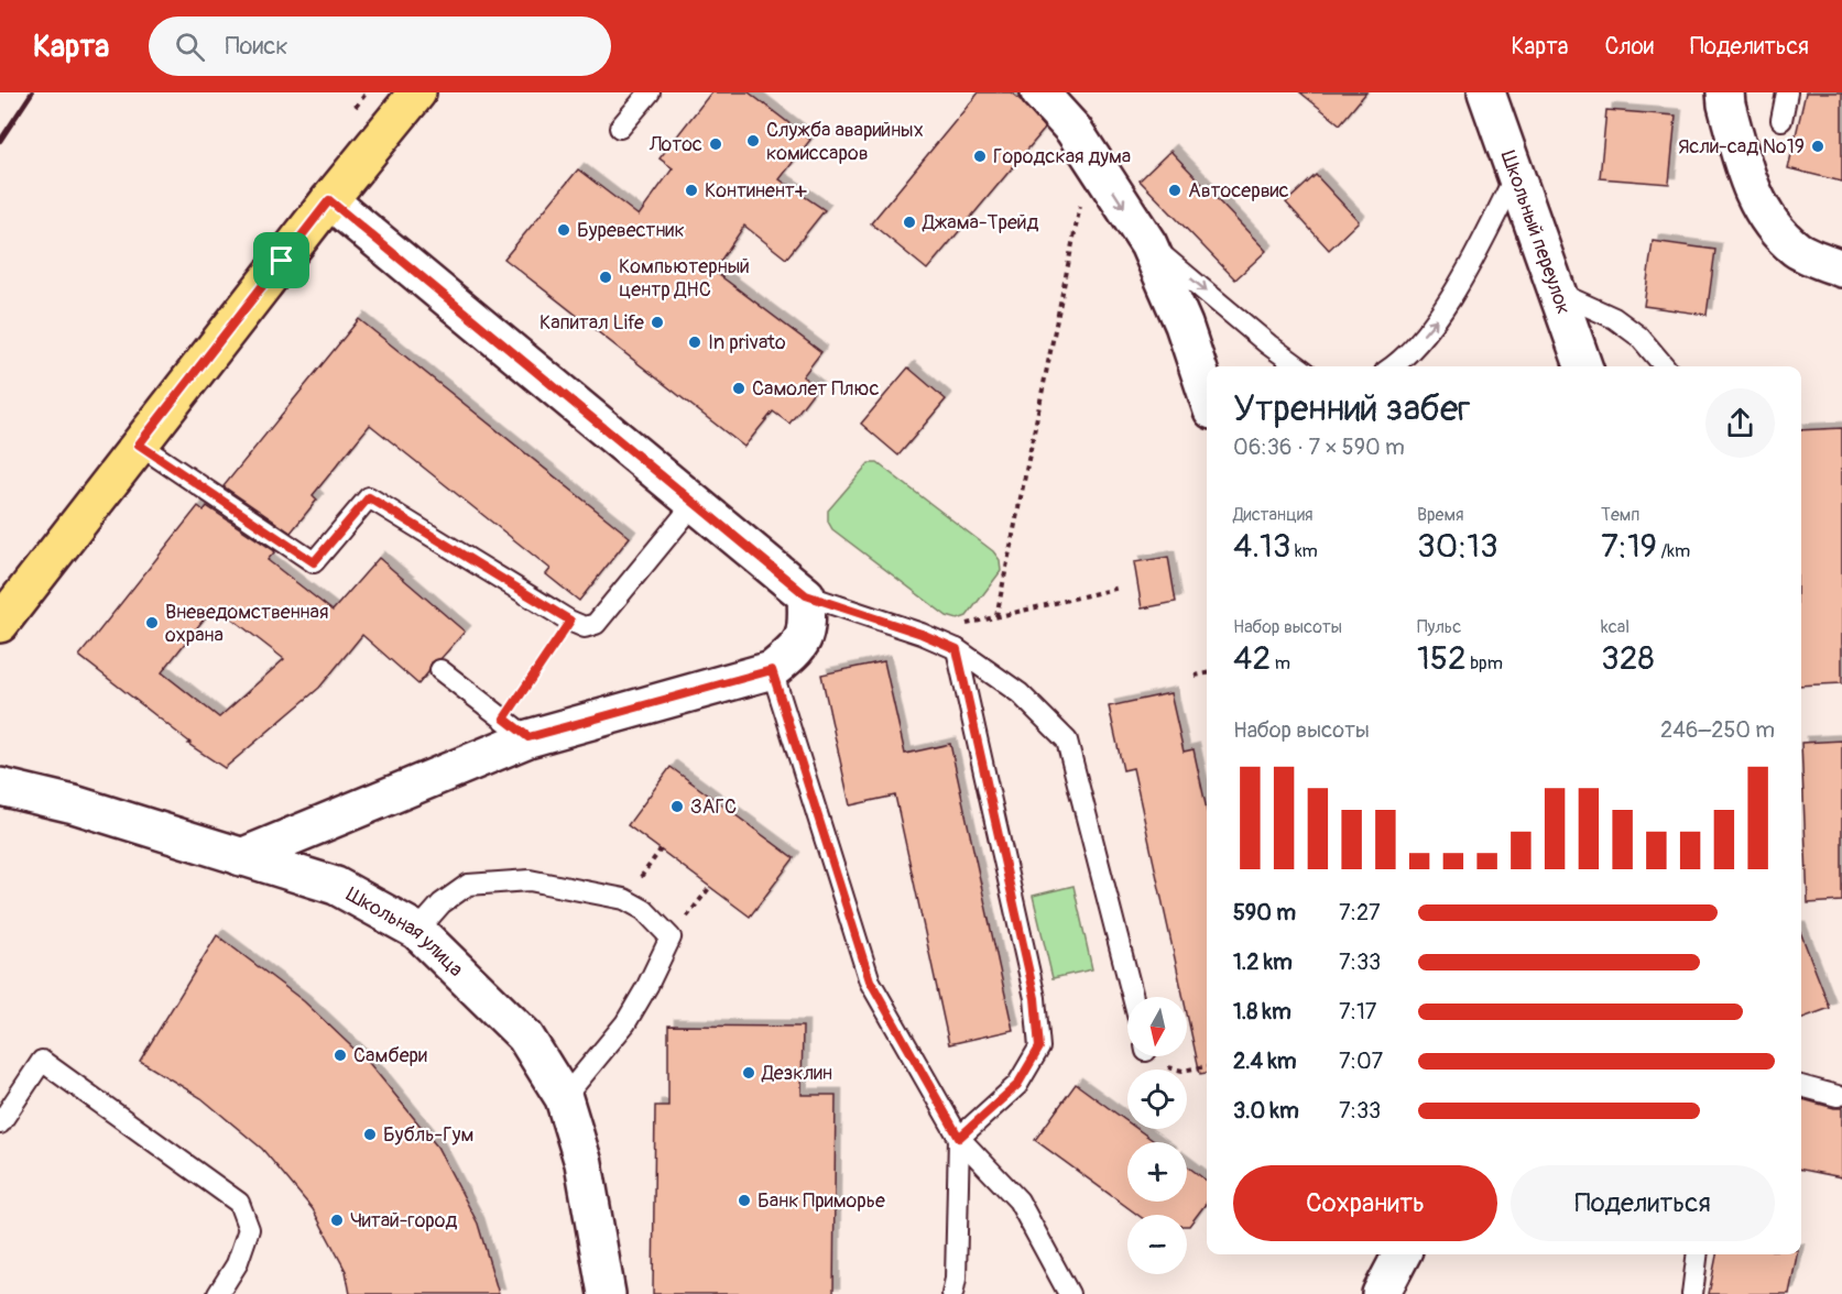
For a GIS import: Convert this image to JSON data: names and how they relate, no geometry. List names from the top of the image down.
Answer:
{
  "streets": {
    "street": ["Школьный переулок", "Школьная улица"]
  },
  "places": [
    "Служба аварийных комиссаров",
    "Лотос",
    "Ясли-сад №19",
    "Городская дума",
    "Континент+",
    "Автосервис",
    "Джама-Трейд",
    "Буревестник",
    "Компьютерный центр ДНС",
    "Капитал Life",
    "In privato",
    "Самолет Плюс",
    "Вневедомственная охрана",
    "ЗАГС",
    "Самбери",
    "Дезклин",
    "Бубль-Гум",
    "Банк Приморье",
    "Читай-город"
  ],
  "north": "bottom",
  "page": {
    "header": "Карта",
    "search": "Поиск",
    "nav": ["Карта", "Слои", "Поделиться"],
    "heading": ["Утренний забег", "06:36 · 7 × 590 m"],
    "stats": [
      ["Дистанция", "4.13 km"],
      ["Время", "30:13"],
      ["Темп", "7:19 /km"],
      ["Набор высоты", "42 m"],
      ["Пульс", "152 bpm"],
      ["kcal", "328"]
    ],
    "chart": ["Набор высоты", "246–250 m"],
    "list": [
      {
        "name": "590 m",
        "note": "7:27"
      },
      {
        "name": "1.2 km",
        "note": "7:33"
      },
      {
        "name": "1.8 km",
        "note": "7:17"
      },
      {
        "name": "2.4 km",
        "note": "7:07"
      },
      {
        "name": "3.0 km",
        "note": "7:33"
      }
    ],
    "map_buttons": ["+", "−"],
    "buttons": ["Сохранить", "Поделиться"]
  }
}
